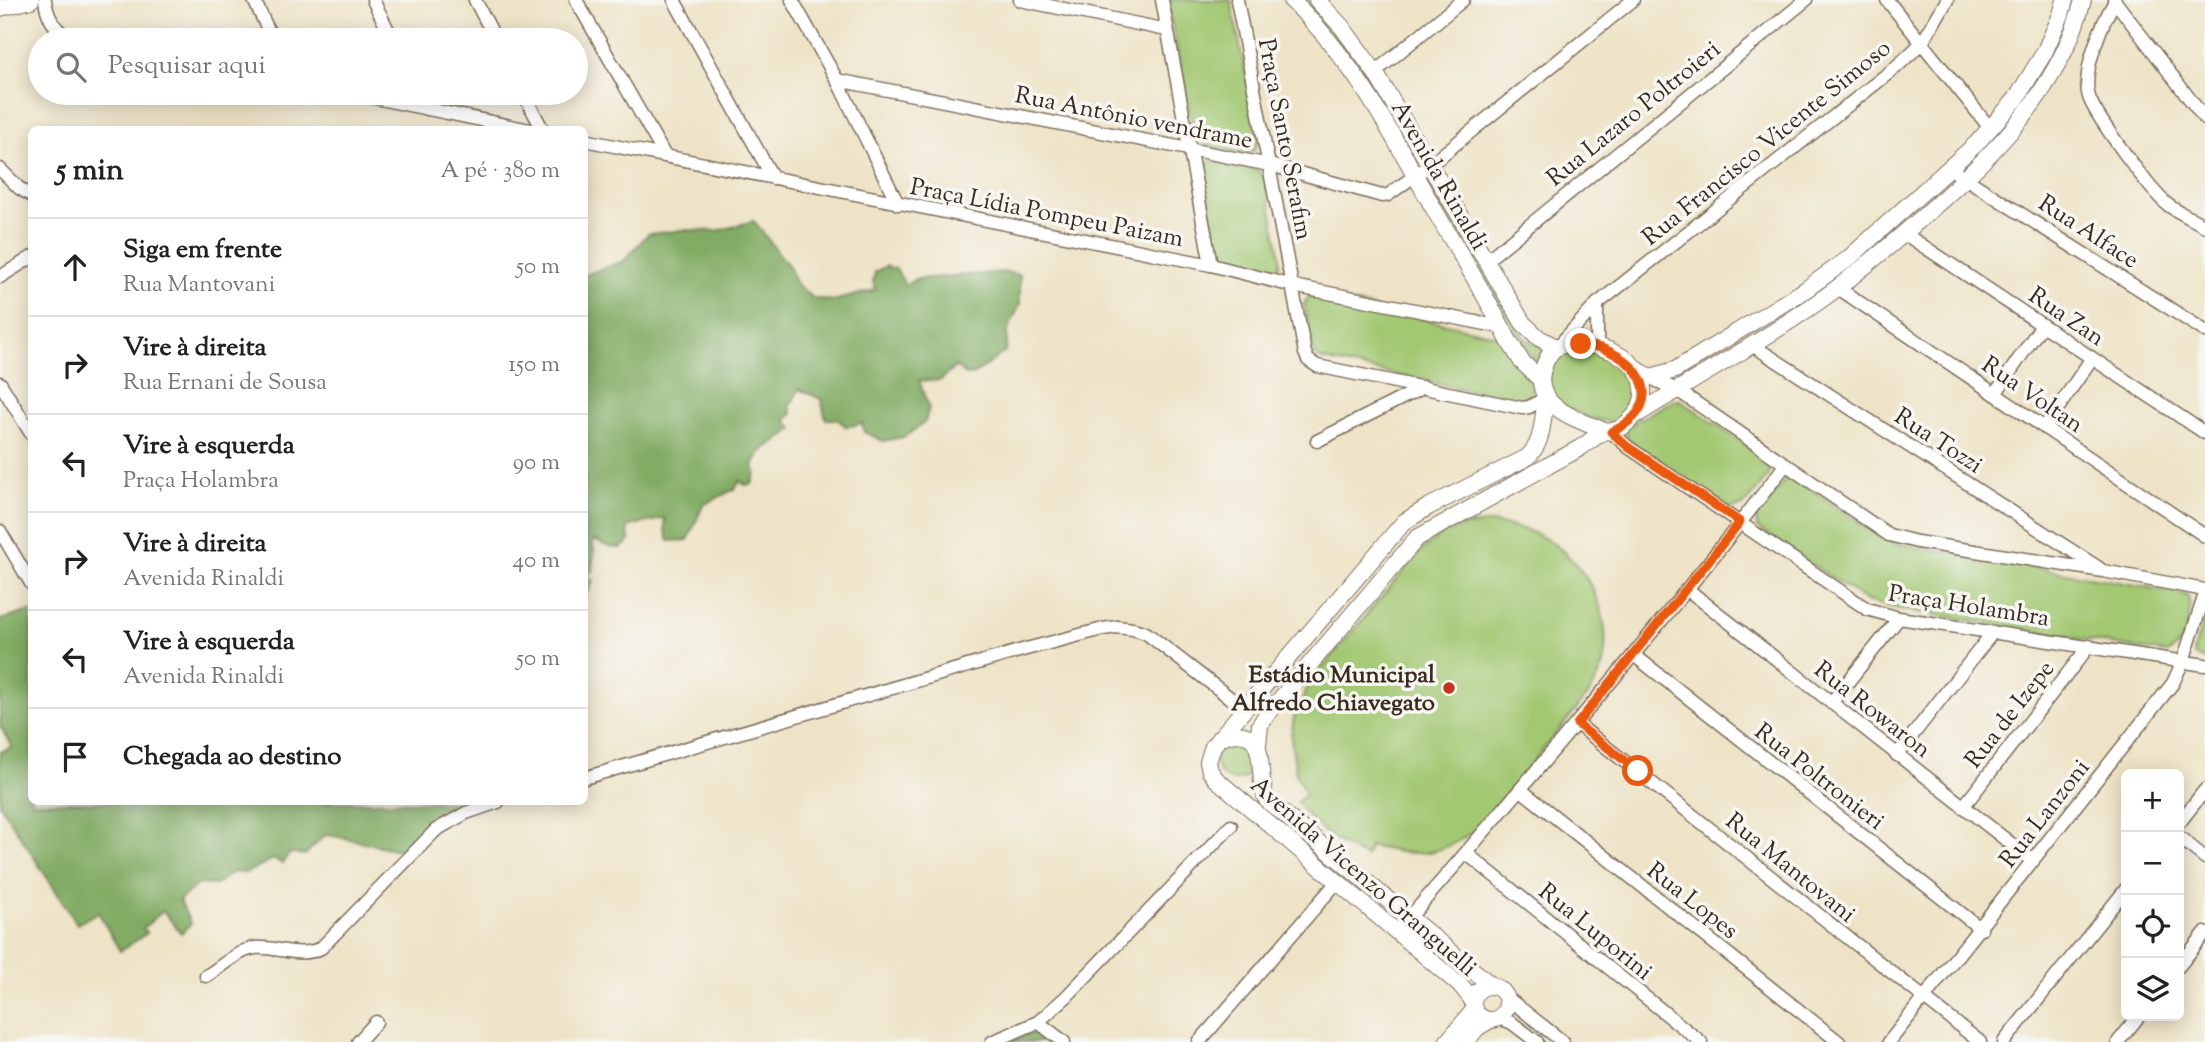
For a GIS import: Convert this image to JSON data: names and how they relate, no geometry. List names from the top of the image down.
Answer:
{
  "streets": {
    "main road": ["Avenida Rinaldi", "Avenida Vicenzo Granguelli"],
    "street": [
      "Rua Lazaro Poltroieri",
      "Rua Antônio vendrame",
      "Praça Santo Serafim",
      "Rua Francisco Vicente Simoso",
      "Praça Lídia Pompeu Paizam",
      "Rua Alface",
      "Rua Zan",
      "Rua Voltan",
      "Rua Tozzi",
      "Praça Holambra",
      "Rua Rowaron",
      "Rua de Izepe",
      "Rua Poltronieri",
      "Rua Lanzoni",
      "Rua Mantovani",
      "Rua Lopes",
      "Rua Luporini"
    ]
  },
  "crossings": [
    ["Rua Lazaro Poltroieri", "Avenida Rinaldi"],
    ["Rua Antônio vendrame", "Praça Santo Serafim"],
    ["Rua Antônio vendrame", "Avenida Rinaldi"],
    ["Praça Santo Serafim", "Praça Lídia Pompeu Paizam"],
    ["Rua Francisco Vicente Simoso", "Avenida Rinaldi"],
    ["Rua Francisco Vicente Simoso", "Praça Holambra"],
    ["Avenida Rinaldi", "Praça Lídia Pompeu Paizam"],
    ["Avenida Rinaldi", "Praça Holambra"],
    ["Praça Holambra", "Rua de Izepe"],
    ["Praça Holambra", "Rua Lanzoni"],
    ["Rua Rowaron", "Rua de Izepe"],
    ["Rua Rowaron", "Rua Lanzoni"],
    ["Rua Poltronieri", "Rua Lanzoni"],
    ["Rua Lanzoni", "Rua Mantovani"]
  ],
  "places": ["Estádio Municipal Alfredo Chiavegato"],
  "page": {
    "search": "Pesquisar aqui",
    "heading": ["5 min", "A pé · 380 m"],
    "list": [
      ["Siga em frente", "Rua Mantovani", "50 m"],
      ["Vire à direita", "Rua Ernani de Sousa", "150 m"],
      ["Vire à esquerda", "Praça Holambra", "90 m"],
      ["Vire à direita", "Avenida Rinaldi", "40 m"],
      ["Vire à esquerda", "Avenida Rinaldi", "50 m"],
      "Chegada ao destino"
    ],
    "map_buttons": ["+", "−"]
  }
}
